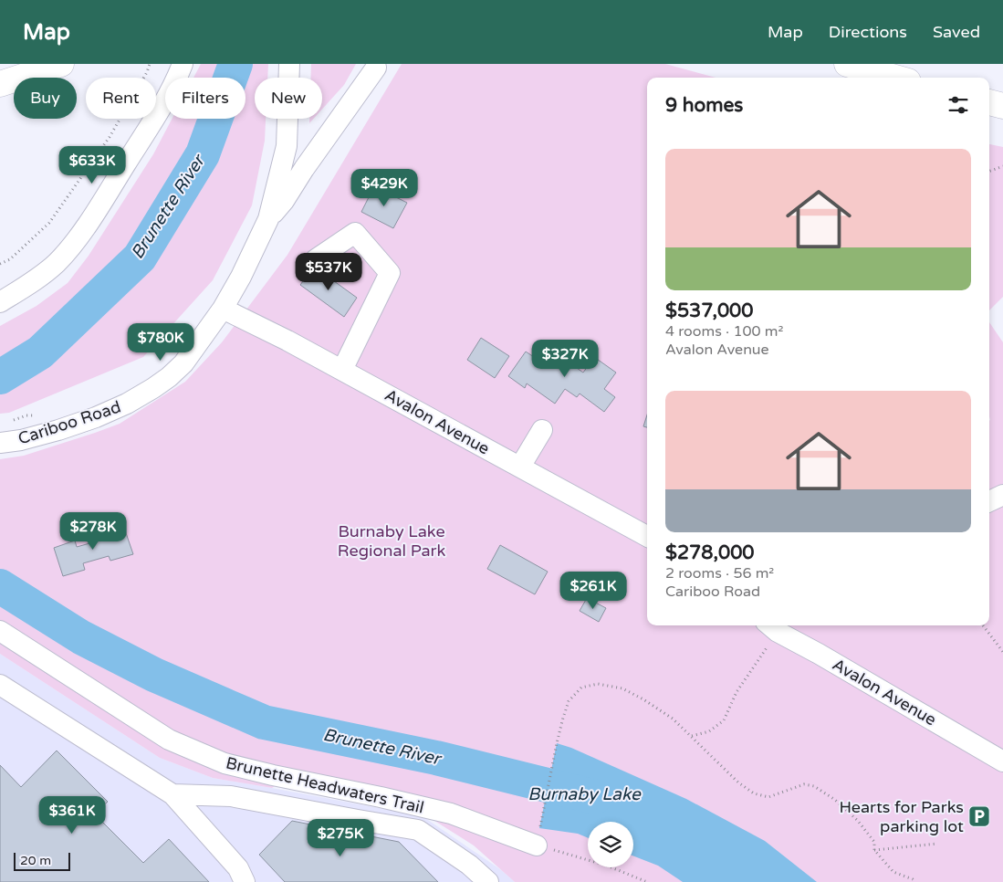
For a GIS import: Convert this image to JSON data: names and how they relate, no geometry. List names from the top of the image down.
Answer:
{
  "streets": {
    "street": ["Avalon Avenue", "Cariboo Road", "Brunette Headwaters Trail"]
  },
  "crossings": [
    ["Avalon Avenue", "Cariboo Road"]
  ],
  "water": ["Brunette River", "Burnaby Lake"],
  "parks": ["Burnaby Lake Regional Park"],
  "places": {
    "parking": ["Hearts for Parks parking lot"]
  },
  "scale_bar": "20 m",
  "page": {
    "header": "Map",
    "nav": ["Map", "Directions", "Saved"],
    "chip": [
      "Buy",
      "Rent",
      "Filters",
      "New"
    ],
    "heading": "9 homes",
    "list": [
      {
        "name": "$537,000",
        "note": "4 rooms · 100 m² · Avalon Avenue"
      },
      {
        "name": "$278,000",
        "note": "2 rooms · 56 m² · Cariboo Road"
      }
    ],
    "price": [
      "$633K",
      "$429K",
      "$537K",
      "$780K",
      "$327K",
      "$278K",
      "$261K",
      "$361K",
      "$275K"
    ],
    "scale": "20 m"
  }
}
